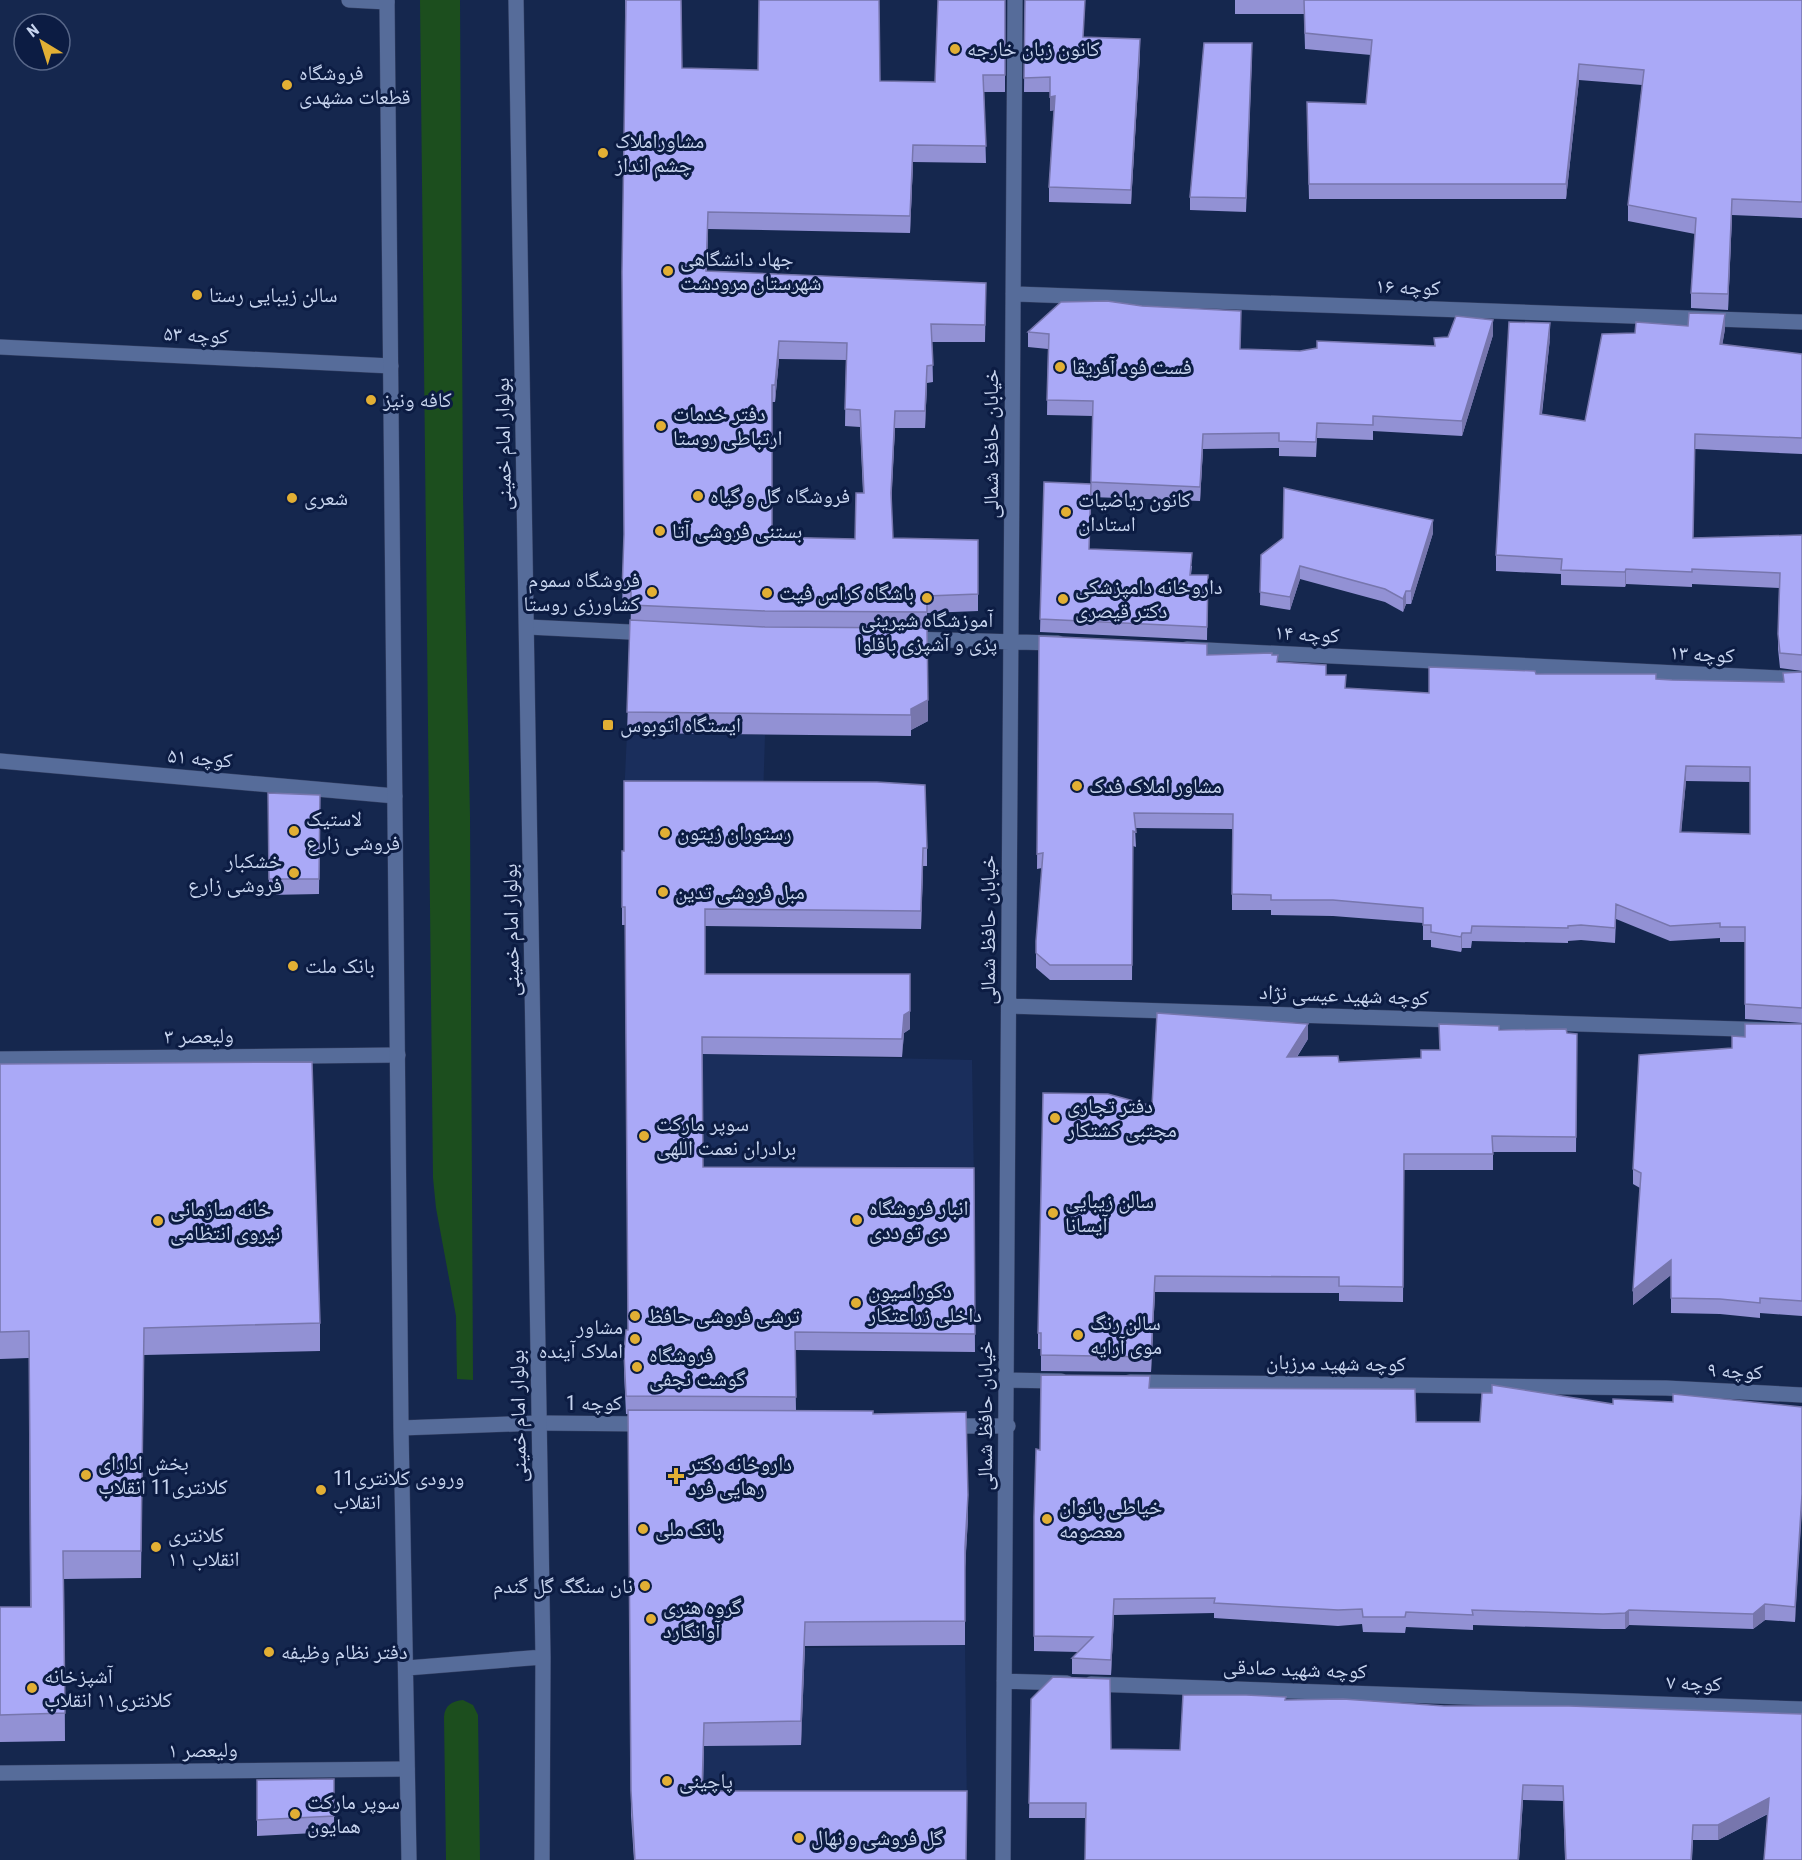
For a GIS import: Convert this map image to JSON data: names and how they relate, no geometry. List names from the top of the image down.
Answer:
{
  "streets": {
    "street": [
      "کوچه ۱۶",
      "کوچه ۵۳",
      "بولوار امام خمینی",
      "خیابان حافظ شمالی",
      "کوچه ۱۴",
      "کوچه ۱۳",
      "کوچه ۵۱",
      "کوچه شهید عیسی نژاد",
      "ولیعصر ۳",
      "کوچه شهید مرزبان",
      "کوچه ۹",
      "کوچه 1",
      "کوچه شهید صادقی",
      "کوچه ۷",
      "ولیعصر ۱"
    ]
  },
  "crossings": [
    ["کوچه ۱۶", "خیابان حافظ شمالی"],
    ["بولوار امام خمینی", "کوچه 1"],
    ["خیابان حافظ شمالی", "کوچه شهید عیسی نژاد"],
    ["خیابان حافظ شمالی", "کوچه شهید صادقی"],
    ["کوچه ۱۴", "کوچه ۱۳"],
    ["کوچه شهید مرزبان", "کوچه ۹"],
    ["کوچه شهید صادقی", "کوچه ۷"]
  ],
  "places": {
    "other": [
      "کانون زبان خارجه",
      "فروشگاه قطعات مشهدی",
      "مشاوراملاک چشم انداز",
      "جهاد دانشگاهی شهرستان مرودشت",
      "سالن زیبایی رستا",
      "فست فود آفریقا",
      "کافه ونیز",
      "دفتر خدمات ارتباطی روستا",
      "فروشگاه گل و گیاه",
      "شعری",
      "کانون ریاضیات استادان",
      "بستنی فروشی آتا",
      "فروشگاه سموم کشاورزی روستا",
      "باشگاه کراس فیت",
      "آموزشگاه شیرینی پزی و آشپزی باقلوا",
      "داروخانه دامپزشکی دکتر قیصری",
      "مشاور املاک فدک",
      "لاستیک فروشی زارع",
      "رستوران زیتون",
      "خشکبار فروشی زارع",
      "مبل فروشی تدین",
      "بانک ملت",
      "دفتر تجاری مجتبی کشتکار",
      "سوپر مارکت برادران نعمت اللهی",
      "سالن زیبایی آیسانا",
      "انبار فروشگاه دی تو ددی",
      "خانه سازمانی نیروی انتظامی",
      "دکوراسیون داخلی زراعتکار",
      "ترشی فروشی حافظ",
      "سالن رنگ موی آرایه",
      "مشاور املاک آینده",
      "فروشگاه گوشت نجفی",
      "بخش ادارای کلانتری11 انقلاب",
      "ورودی کلانتری11 انقلاب",
      "خیاطی بانوان معصومه",
      "بانک ملی",
      "کلانتری ۱۱ انقلاب",
      "نان سنگگ گل گندم",
      "گروه هنری آوانگارد",
      "دفتر نظام وظیفه",
      "آشپزخانه کلانتری۱۱ انقلاب",
      "پاچینی",
      "سوپر مارکت همایون",
      "گل فروشی و نهال"
    ],
    "transit": ["ایستگاه اتوبوس"],
    "health": ["داروخانه دکتر رهایی فرد"]
  },
  "north": "top left"
}
